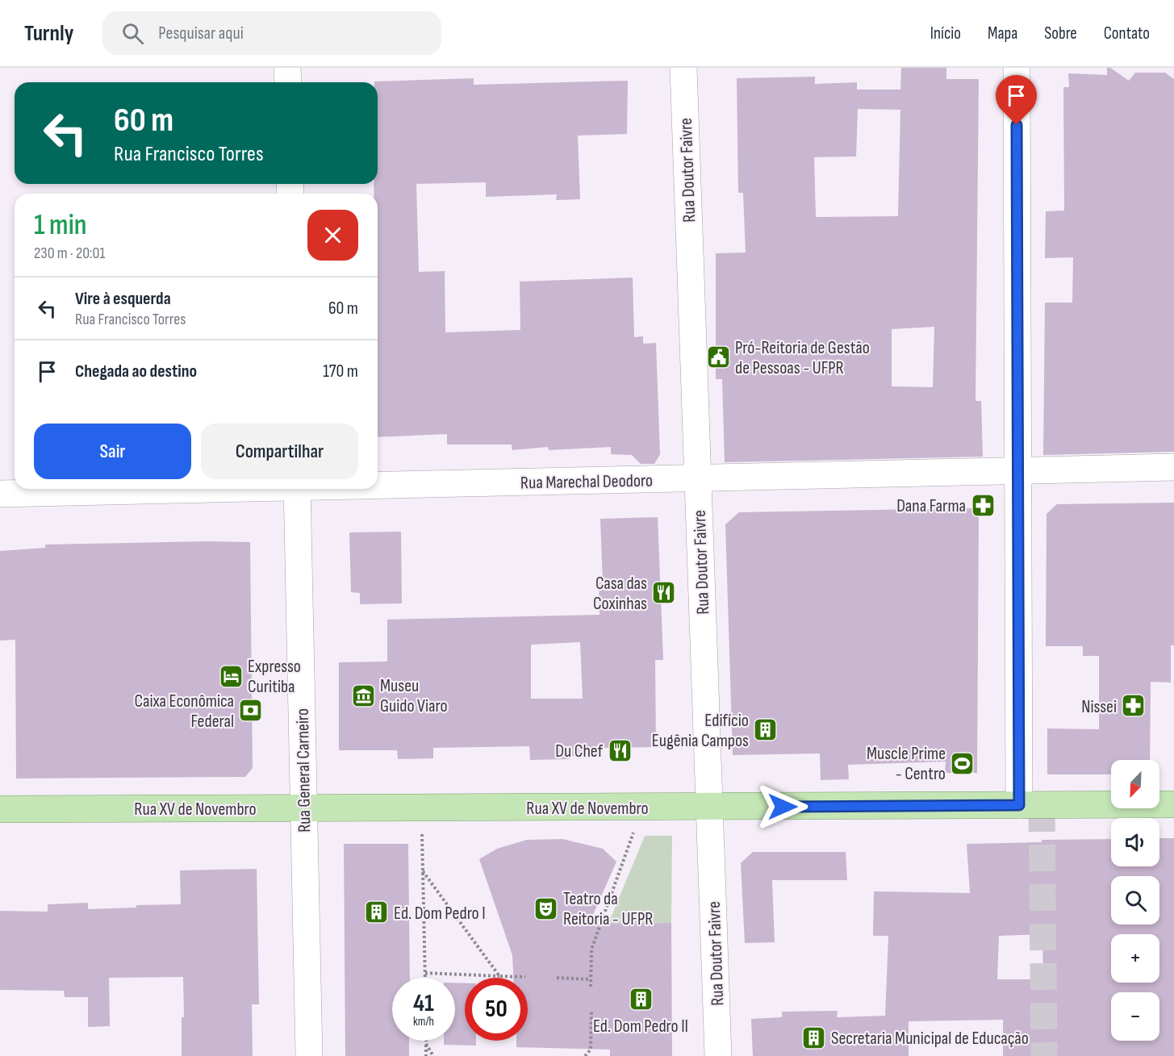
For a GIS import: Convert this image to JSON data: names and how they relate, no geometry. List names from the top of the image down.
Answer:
{
  "streets": {
    "main road": ["Rua XV de Novembro"],
    "street": ["Rua Doutor Faivre", "Rua Marechal Deodoro", "Rua General Carneiro"]
  },
  "crossings": [
    ["Rua Doutor Faivre", "Rua Marechal Deodoro"],
    ["Rua Doutor Faivre", "Rua XV de Novembro"],
    ["Rua General Carneiro", "Rua XV de Novembro"]
  ],
  "places": {
    "public building": ["Pró-Reitoria de Gestão de Pessoas - UFPR"],
    "pharmacy": ["Dana Farma", "Nissei"],
    "restaurant": ["Casa das Coxinhas", "Du Chef"],
    "hotel": ["Expresso Curitiba"],
    "museum": ["Museu Guido Viaro"],
    "bank": ["Caixa Econômica Federal"],
    "building": [
      "Edifício Eugênia Campos",
      "Ed. Dom Pedro I",
      "Ed. Dom Pedro II",
      "Secretaria Municipal de Educação"
    ],
    "sports": ["Muscle Prime - Centro"],
    "theatre": ["Teatro da Reitoria - UFPR"]
  },
  "north": "bottom left",
  "page": {
    "header": "Turnly",
    "search": "Pesquisar aqui",
    "nav": [
      "Início",
      "Mapa",
      "Sobre",
      "Contato"
    ],
    "turn": ["60 m", "Rua Francisco Torres"],
    "heading": ["1 min", "230 m · 20:01"],
    "list": [
      {
        "name": "Vire à esquerda",
        "note": "Rua Francisco Torres",
        "value": "60 m"
      },
      {
        "name": "Chegada ao destino",
        "value": "170 m"
      }
    ],
    "buttons": ["Sair", "Compartilhar"],
    "map_buttons": ["+", "−"],
    "speed": "41 km/h",
    "limit": "50"
  }
}
